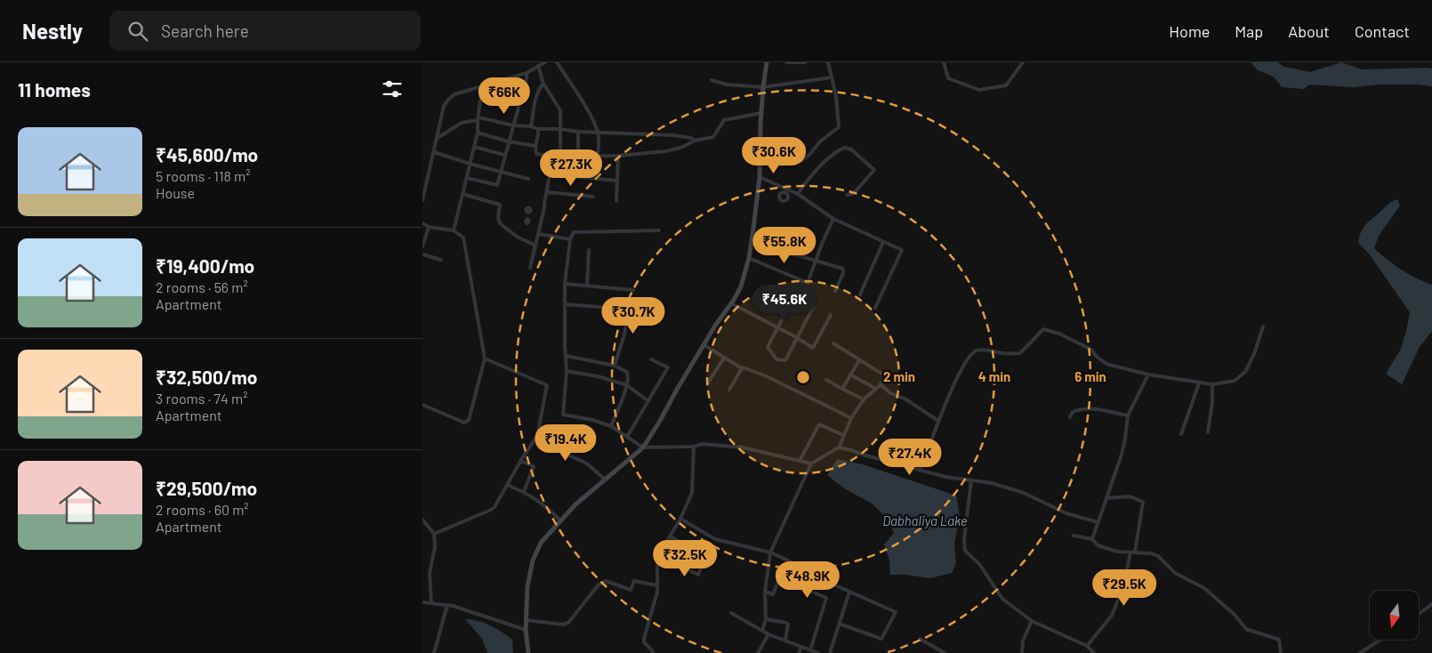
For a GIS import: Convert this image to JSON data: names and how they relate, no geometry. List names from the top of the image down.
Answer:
{
  "water": ["Dabhaliya Lake"],
  "north": "bottom",
  "page": {
    "header": "Nestly",
    "search": "Search here",
    "nav": [
      "Home",
      "Map",
      "About",
      "Contact"
    ],
    "heading": "11 homes",
    "price": [
      "₹66K",
      "₹30.6K",
      "₹27.3K",
      "₹55.8K",
      "₹45.6K",
      "₹30.7K",
      "₹19.4K",
      "₹27.4K",
      "₹32.5K",
      "₹48.9K",
      "₹29.5K"
    ],
    "list": [
      {
        "name": "₹45,600/mo",
        "note": "5 rooms · 118 m² · House"
      },
      {
        "name": "₹19,400/mo",
        "note": "2 rooms · 56 m² · Apartment"
      },
      {
        "name": "₹32,500/mo",
        "note": "3 rooms · 74 m² · Apartment"
      },
      {
        "name": "₹29,500/mo",
        "note": "2 rooms · 60 m² · Apartment"
      }
    ]
  },
  "rings": ["2 min", "4 min", "6 min"]
}
